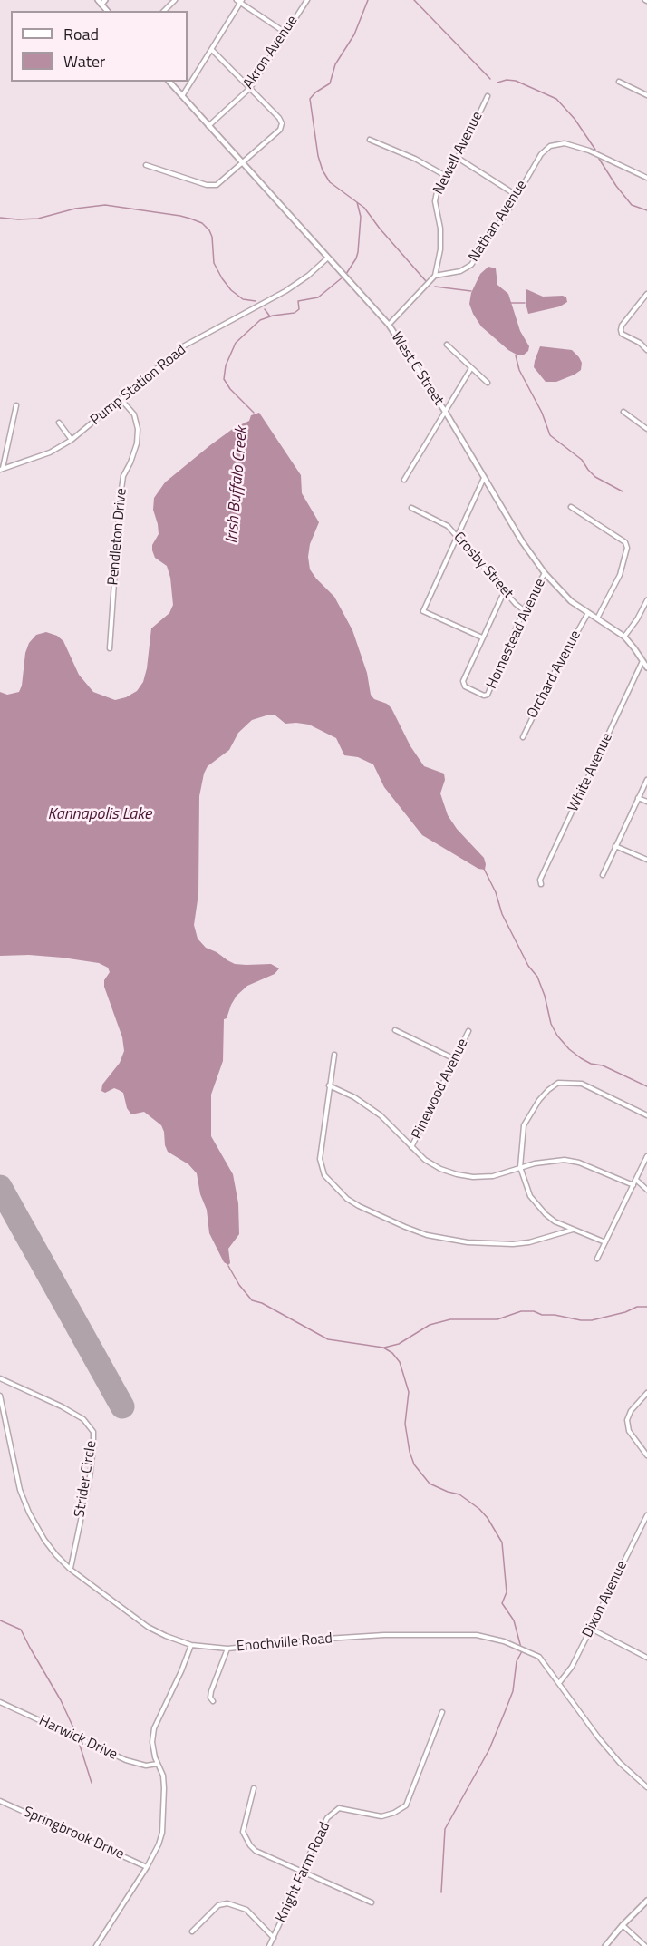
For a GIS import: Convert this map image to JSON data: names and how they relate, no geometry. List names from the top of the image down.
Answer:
{
  "streets": {
    "main road": ["West C Street"],
    "street": [
      "Akron Avenue",
      "Newell Avenue",
      "Nathan Avenue",
      "Pump Station Road",
      "Pendleton Drive",
      "Crosby Street",
      "Homestead Avenue",
      "Orchard Avenue",
      "White Avenue",
      "Pinewood Avenue",
      "Strider Circle",
      "Dixon Avenue",
      "Enochville Road",
      "Harwick Drive",
      "Springbrook Drive",
      "Knight Farm Road"
    ]
  },
  "crossings": [
    ["Akron Avenue", "West C Street"],
    ["Newell Avenue", "Nathan Avenue"],
    ["West C Street", "Pump Station Road"],
    ["West C Street", "Homestead Avenue"],
    ["West C Street", "Orchard Avenue"],
    ["West C Street", "White Avenue"],
    ["Pump Station Road", "Pendleton Drive"],
    ["Crosby Street", "Homestead Avenue"],
    ["Strider Circle", "Enochville Road"],
    ["Dixon Avenue", "Enochville Road"]
  ],
  "water": ["Irish Buffalo Creek", "Kannapolis Lake"],
  "legend": ["Road", "Water"]
}
